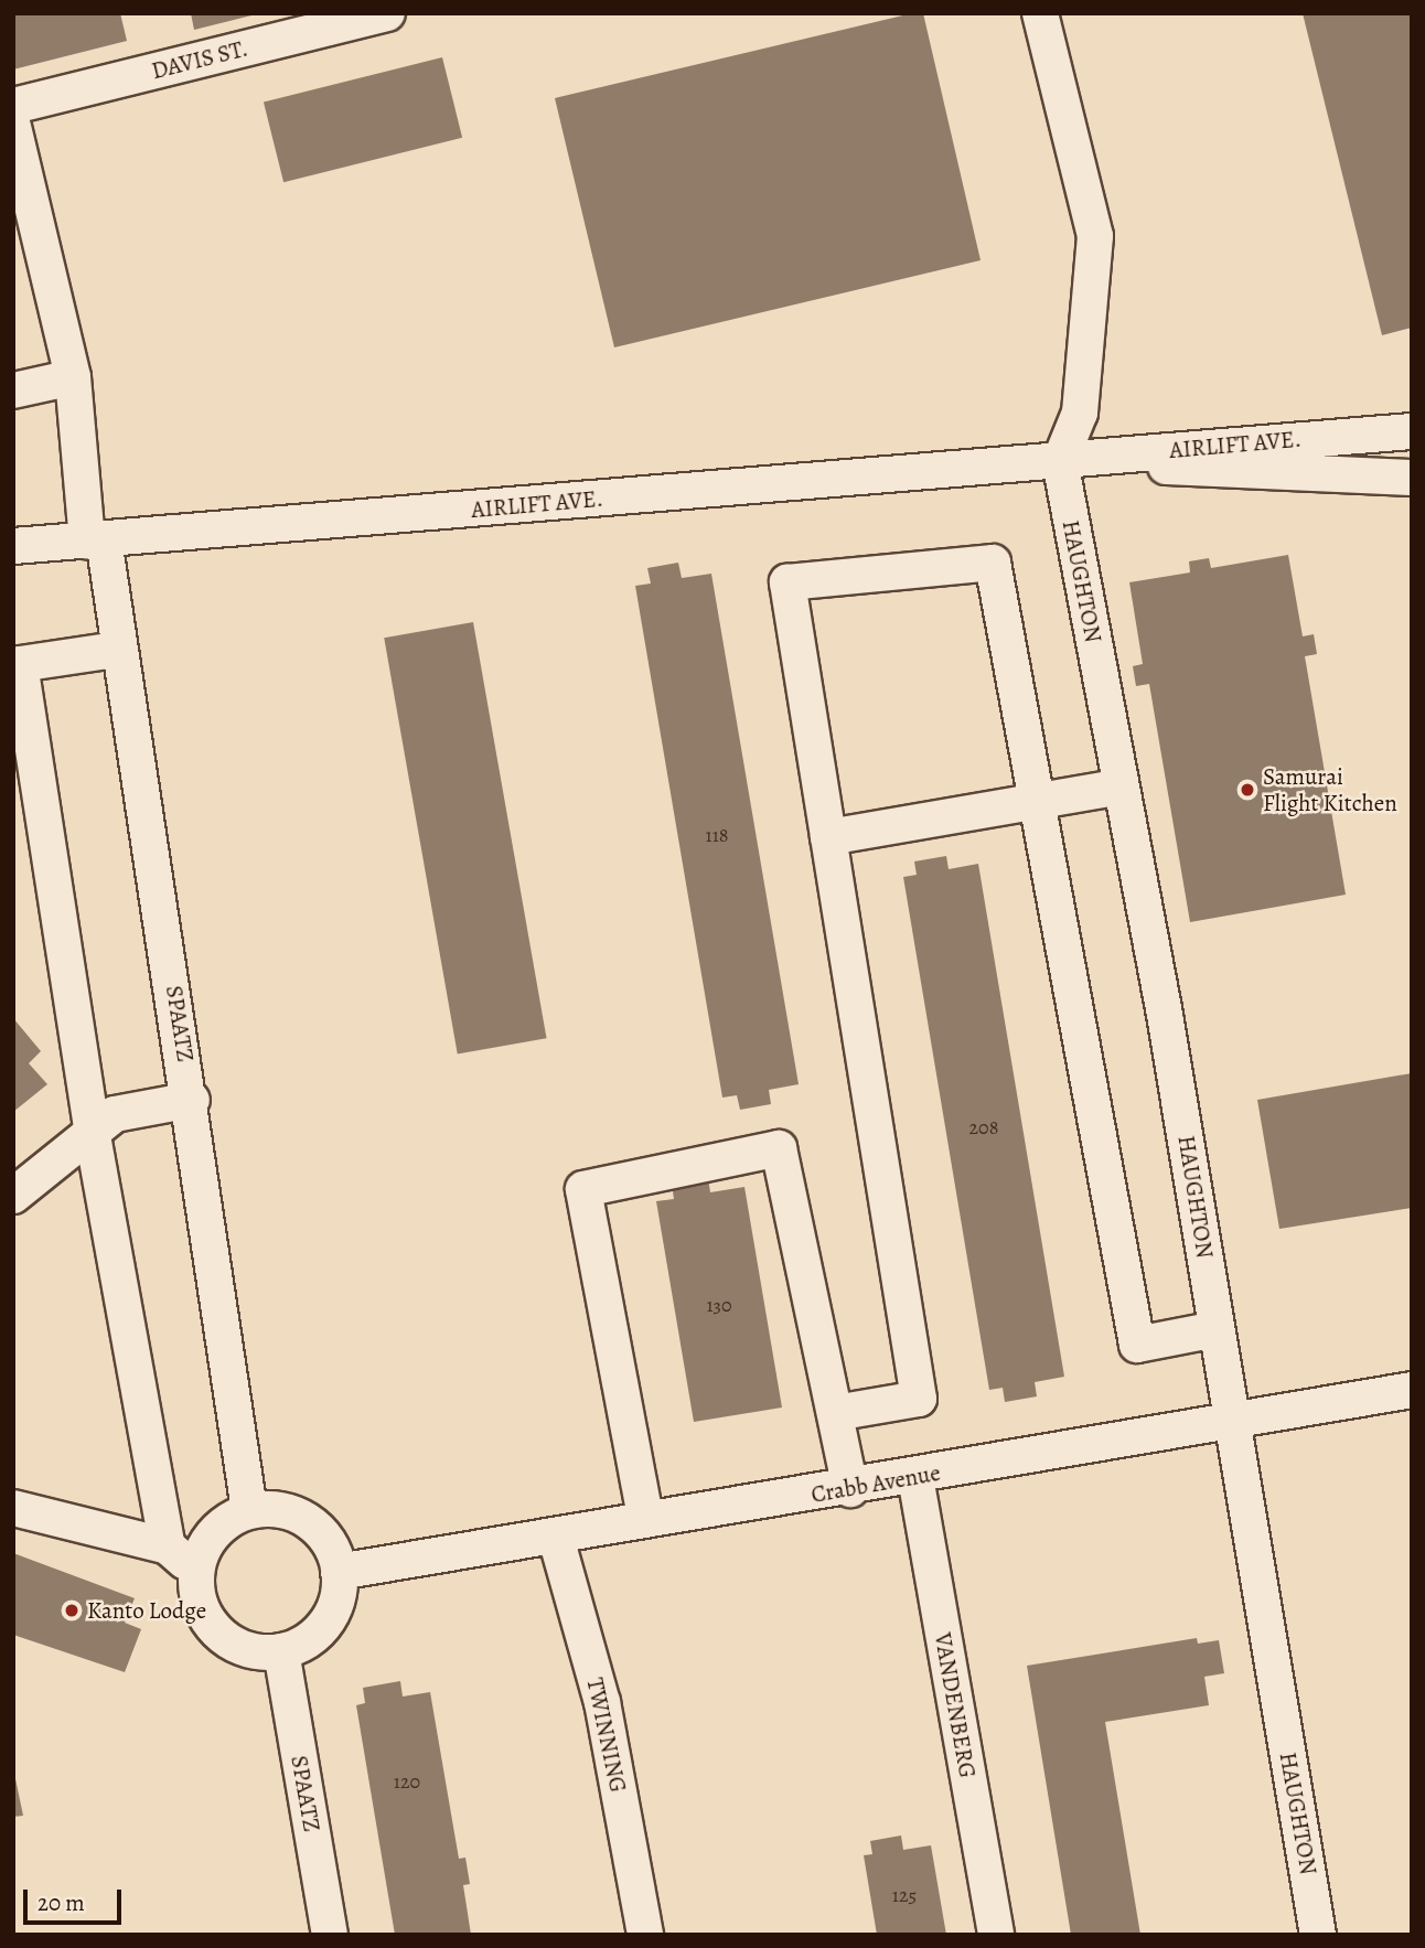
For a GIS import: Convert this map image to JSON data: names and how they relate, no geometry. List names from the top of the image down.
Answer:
{
  "streets": {
    "street": [
      "DAVIS ST.",
      "AIRLIFT AVE.",
      "HAUGHTON",
      "SPAATZ",
      "Crabb Avenue",
      "VANDENBERG",
      "TWINNING"
    ]
  },
  "crossings": [
    ["AIRLIFT AVE.", "HAUGHTON"],
    ["AIRLIFT AVE.", "SPAATZ"],
    ["HAUGHTON", "Crabb Avenue"],
    ["SPAATZ", "Crabb Avenue"],
    ["Crabb Avenue", "VANDENBERG"],
    ["Crabb Avenue", "TWINNING"]
  ],
  "places": ["Samurai Flight Kitchen", "Kanto Lodge"],
  "house_numbers": [
    "118",
    "208",
    "130",
    "120",
    "125"
  ],
  "scale_bar": "20 m"
}
